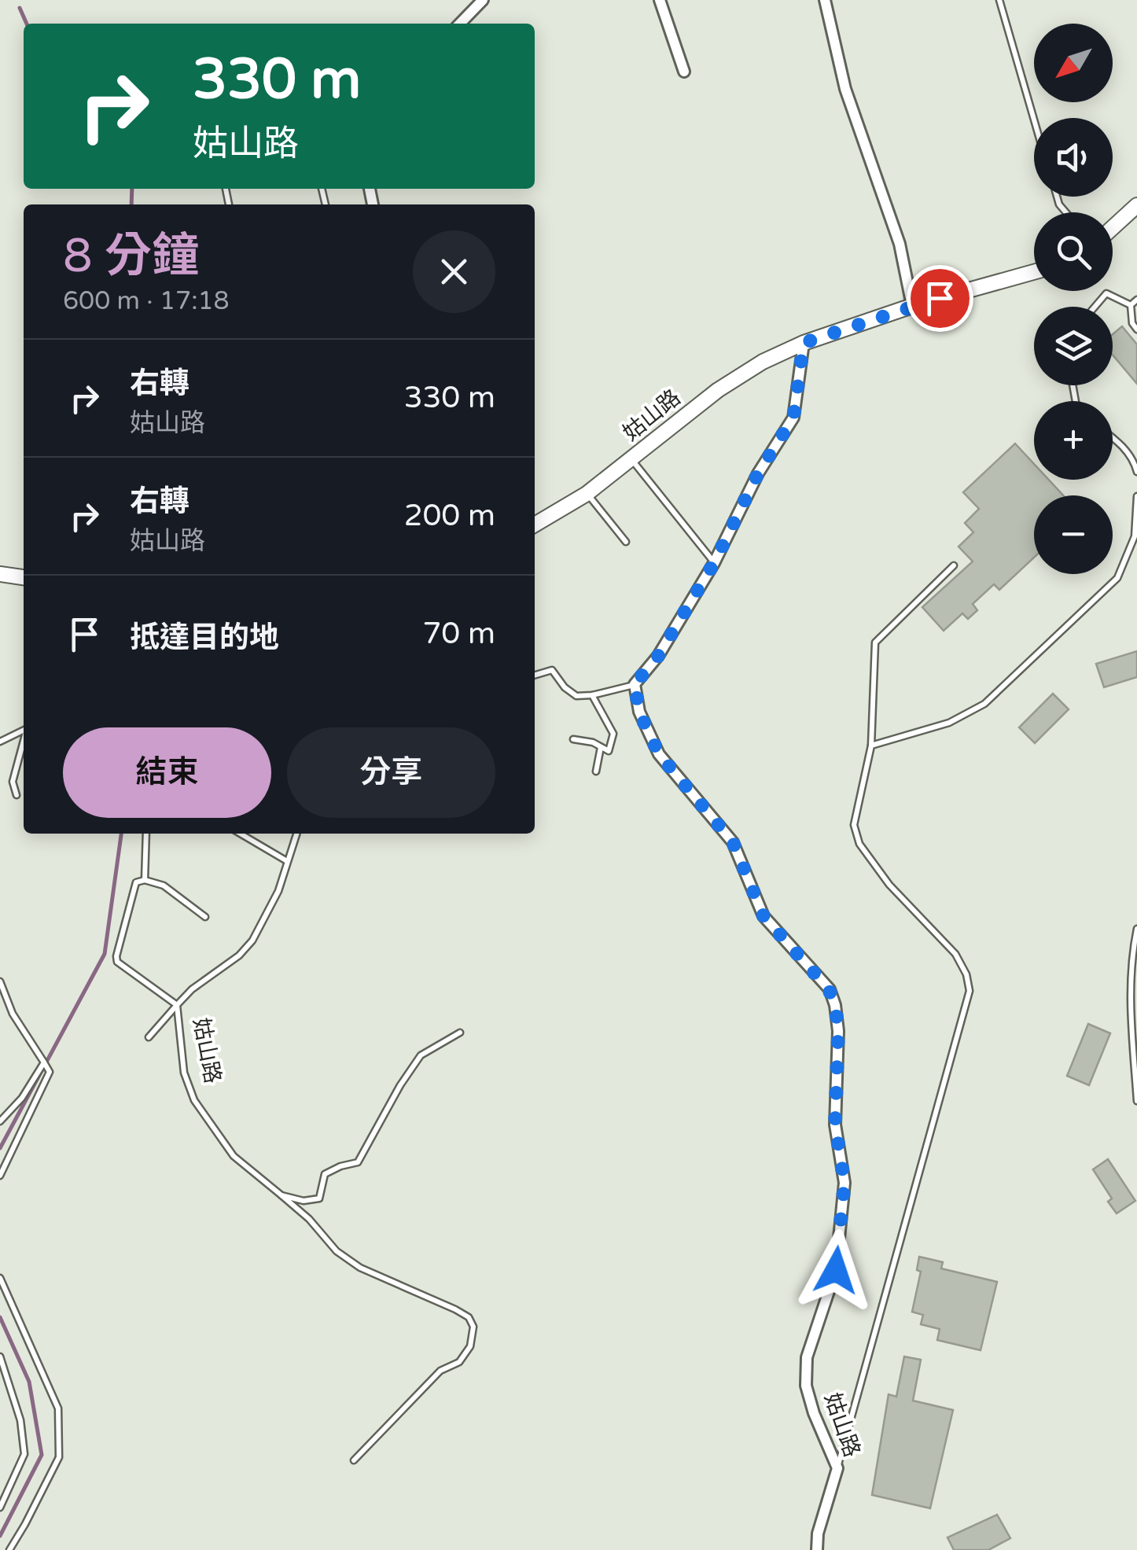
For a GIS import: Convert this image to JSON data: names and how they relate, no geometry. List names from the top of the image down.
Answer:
{
  "streets": {
    "street": ["姑山路"]
  },
  "north": "bottom left",
  "page": {
    "map_buttons": ["+", "−"],
    "turn": ["330 m", "姑山路"],
    "heading": ["8 分鐘", "600 m · 17:18"],
    "list": [
      {
        "name": "右轉",
        "note": "姑山路",
        "value": "330 m"
      },
      {
        "name": "右轉",
        "note": "姑山路",
        "value": "200 m"
      },
      {
        "name": "抵達目的地",
        "value": "70 m"
      }
    ],
    "buttons": ["結束", "分享"]
  }
}
